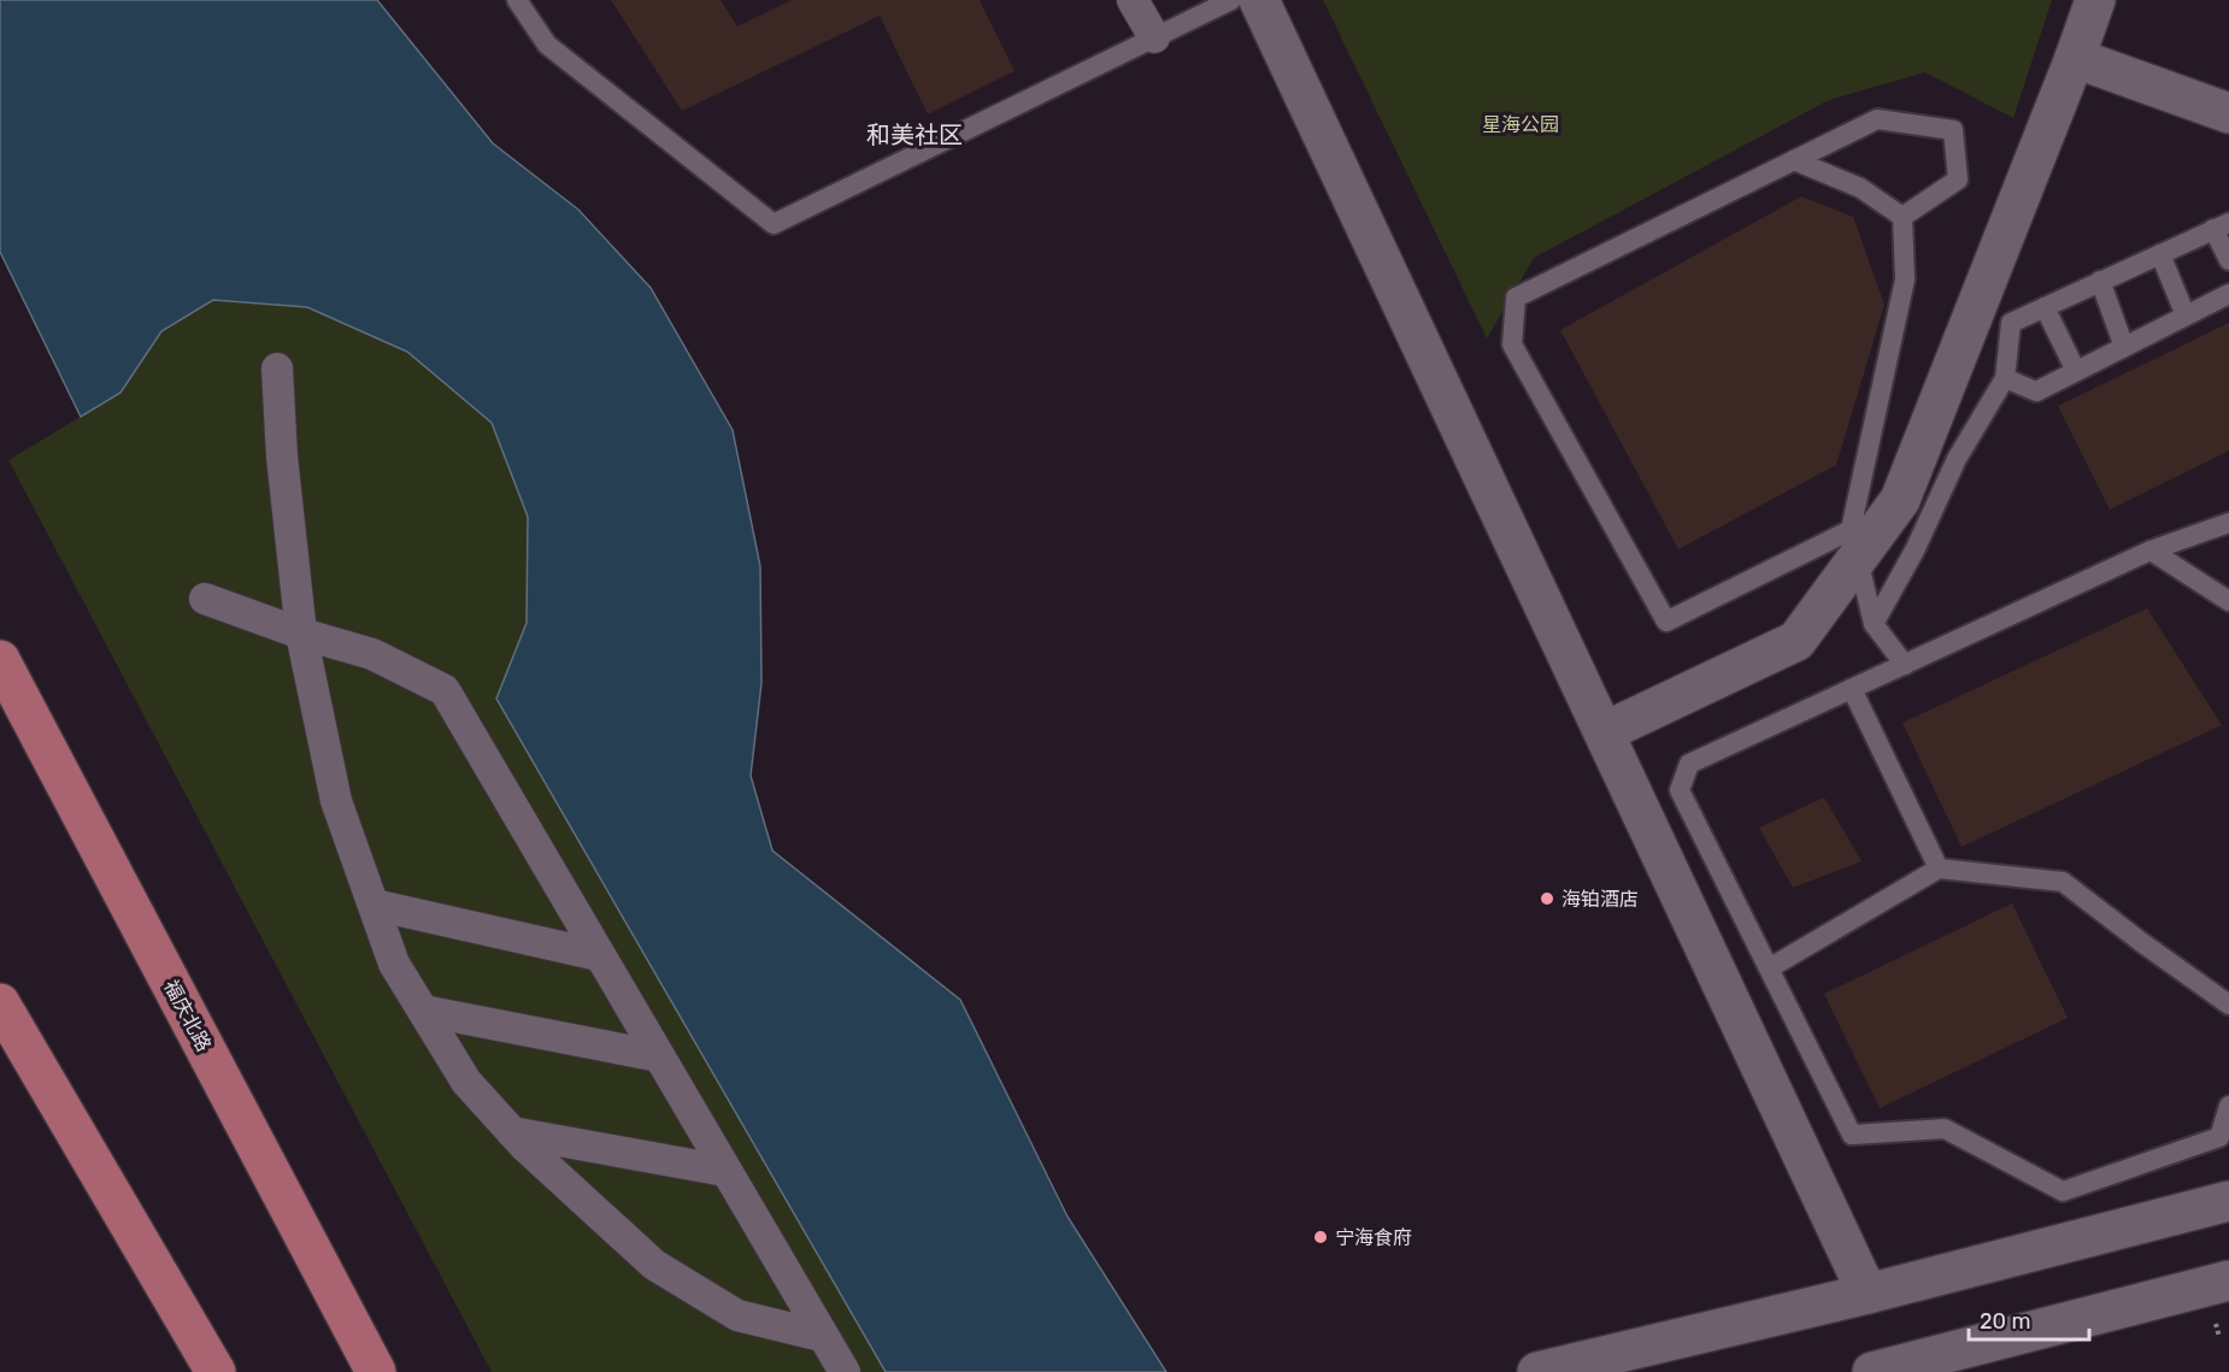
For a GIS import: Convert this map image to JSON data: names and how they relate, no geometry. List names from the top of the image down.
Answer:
{
  "streets": {
    "main road": ["福庆北路"]
  },
  "districts": ["和美社区"],
  "parks": ["星海公园"],
  "places": ["海铂酒店", "宁海食府"],
  "scale_bar": "20 m"
}
